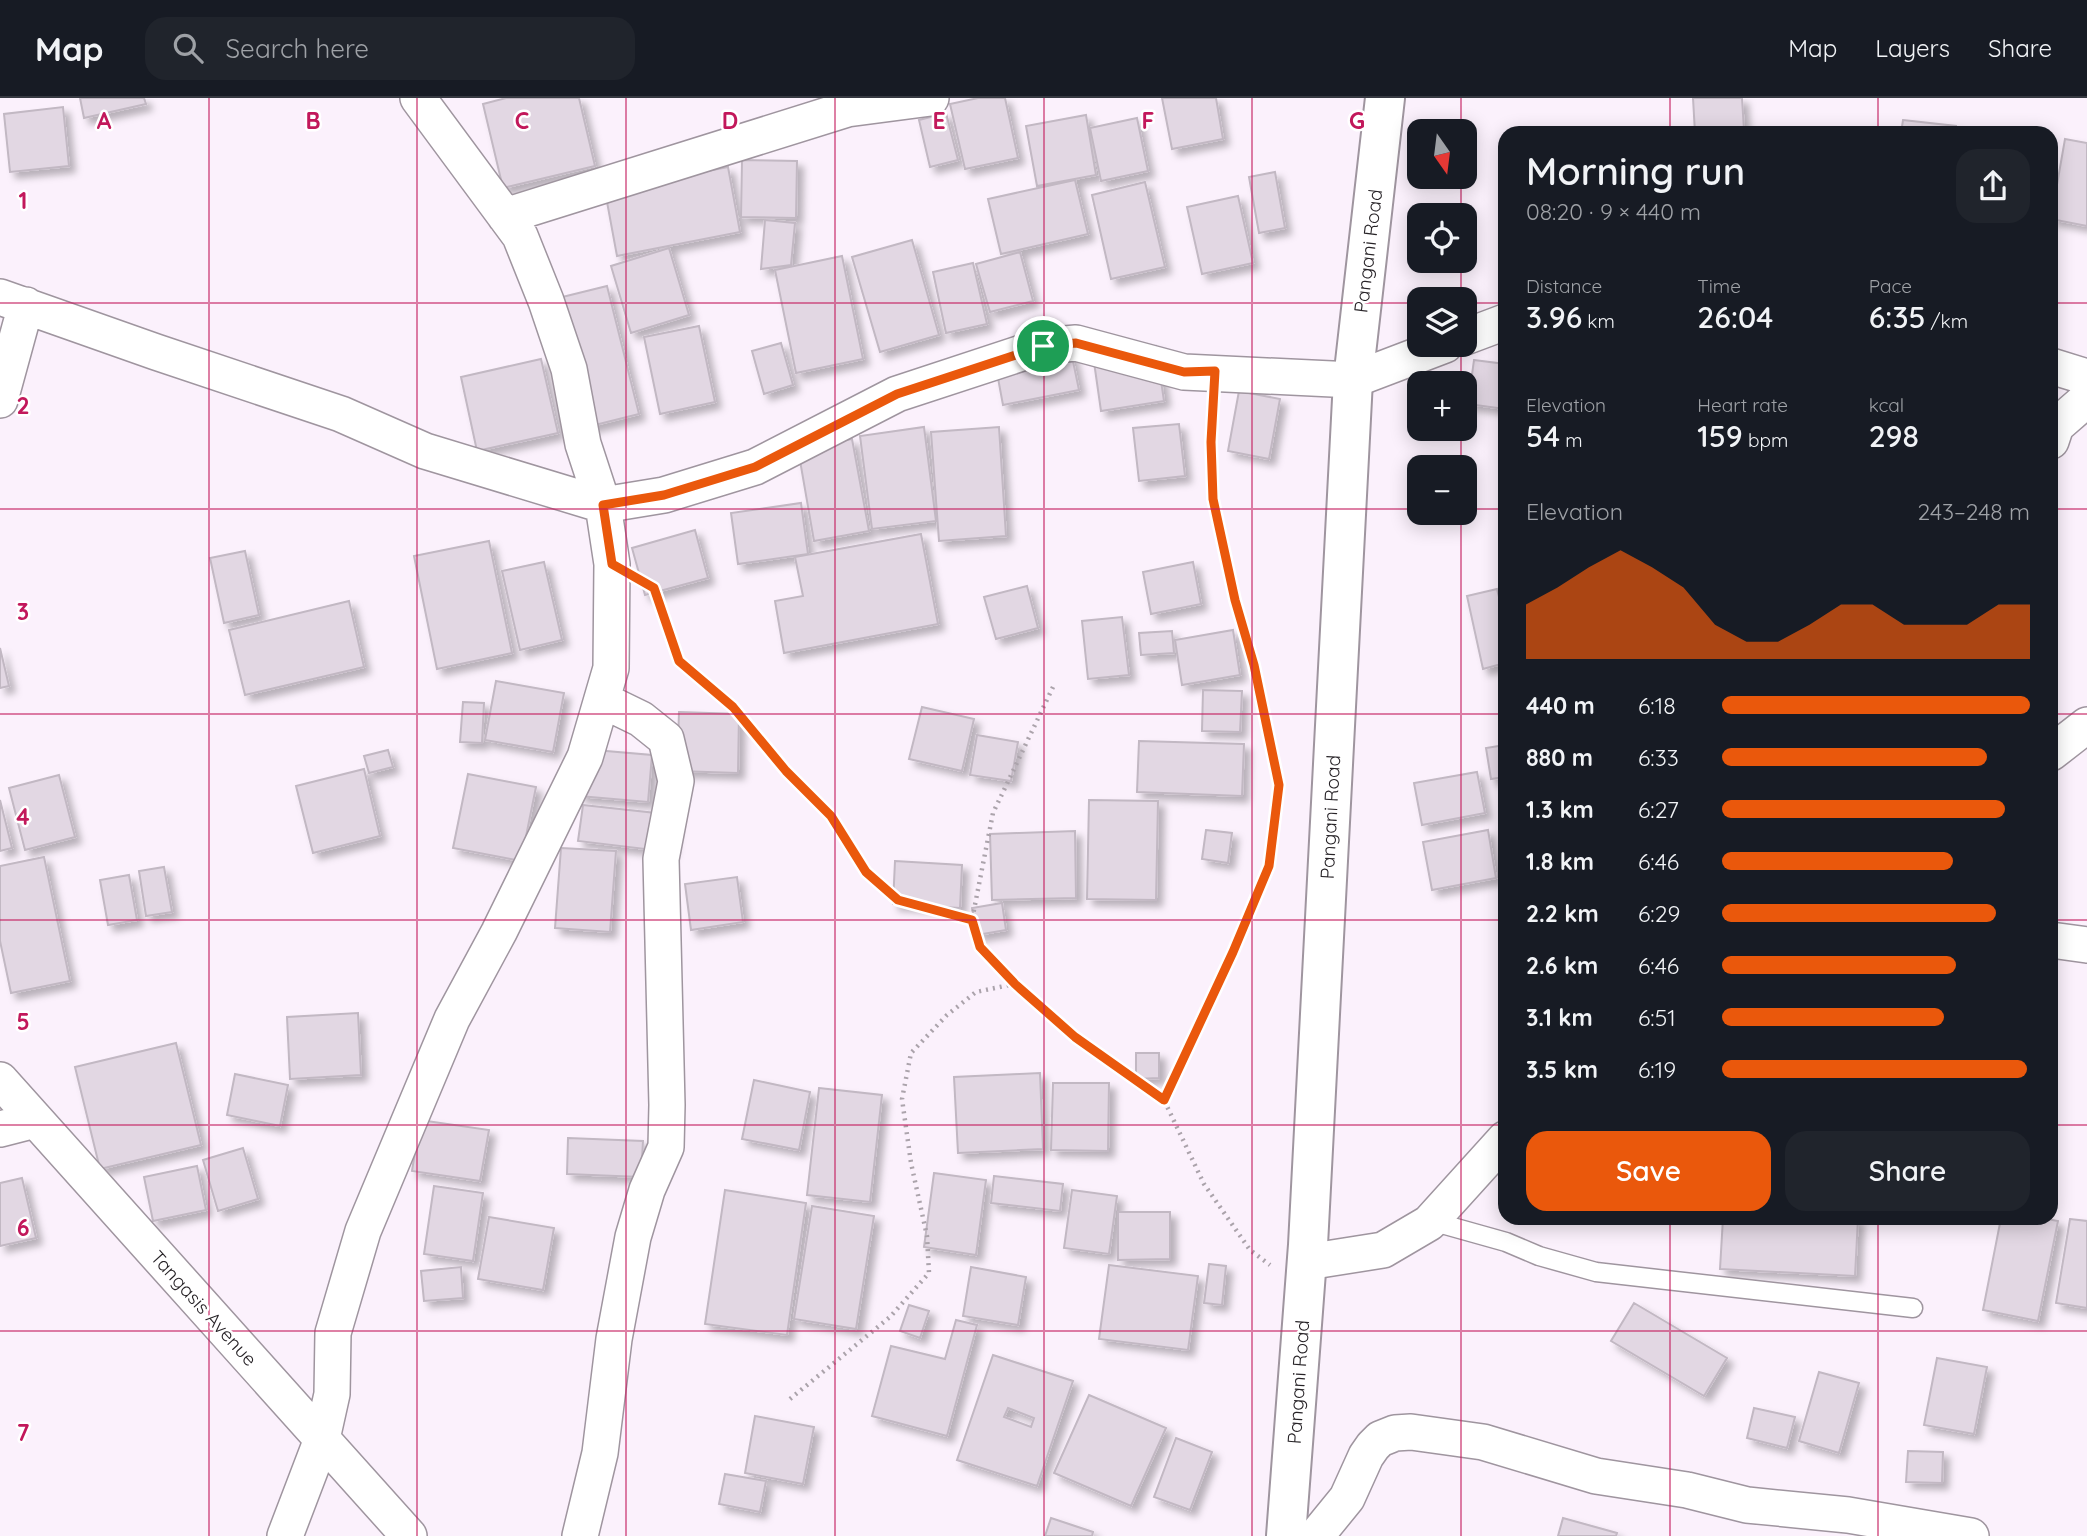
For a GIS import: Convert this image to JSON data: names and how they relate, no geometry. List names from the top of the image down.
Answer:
{
  "streets": {
    "main road": ["Pangani Road"],
    "street": ["Tangasis Avenue"]
  },
  "north": "bottom",
  "page": {
    "header": "Map",
    "search": "Search here",
    "nav": ["Map", "Layers", "Share"],
    "map_buttons": ["+", "−"],
    "heading": ["Morning run", "08:20 · 9 × 440 m"],
    "stats": [
      ["Distance", "3.96 km"],
      ["Time", "26:04"],
      ["Pace", "6:35 /km"],
      ["Elevation", "54 m"],
      ["Heart rate", "159 bpm"],
      ["kcal", "298"]
    ],
    "chart": ["Elevation", "243–248 m"],
    "list": [
      {
        "name": "440 m",
        "note": "6:18"
      },
      {
        "name": "880 m",
        "note": "6:33"
      },
      {
        "name": "1.3 km",
        "note": "6:27"
      },
      {
        "name": "1.8 km",
        "note": "6:46"
      },
      {
        "name": "2.2 km",
        "note": "6:29"
      },
      {
        "name": "2.6 km",
        "note": "6:46"
      },
      {
        "name": "3.1 km",
        "note": "6:51"
      },
      {
        "name": "3.5 km",
        "note": "6:19"
      }
    ],
    "buttons": ["Save", "Share"]
  },
  "grid": {
    "columns": [
      "A",
      "B",
      "C",
      "D",
      "E",
      "F",
      "G"
    ],
    "rows": [
      "1",
      "2",
      "3",
      "4",
      "5",
      "6",
      "7"
    ]
  }
}
